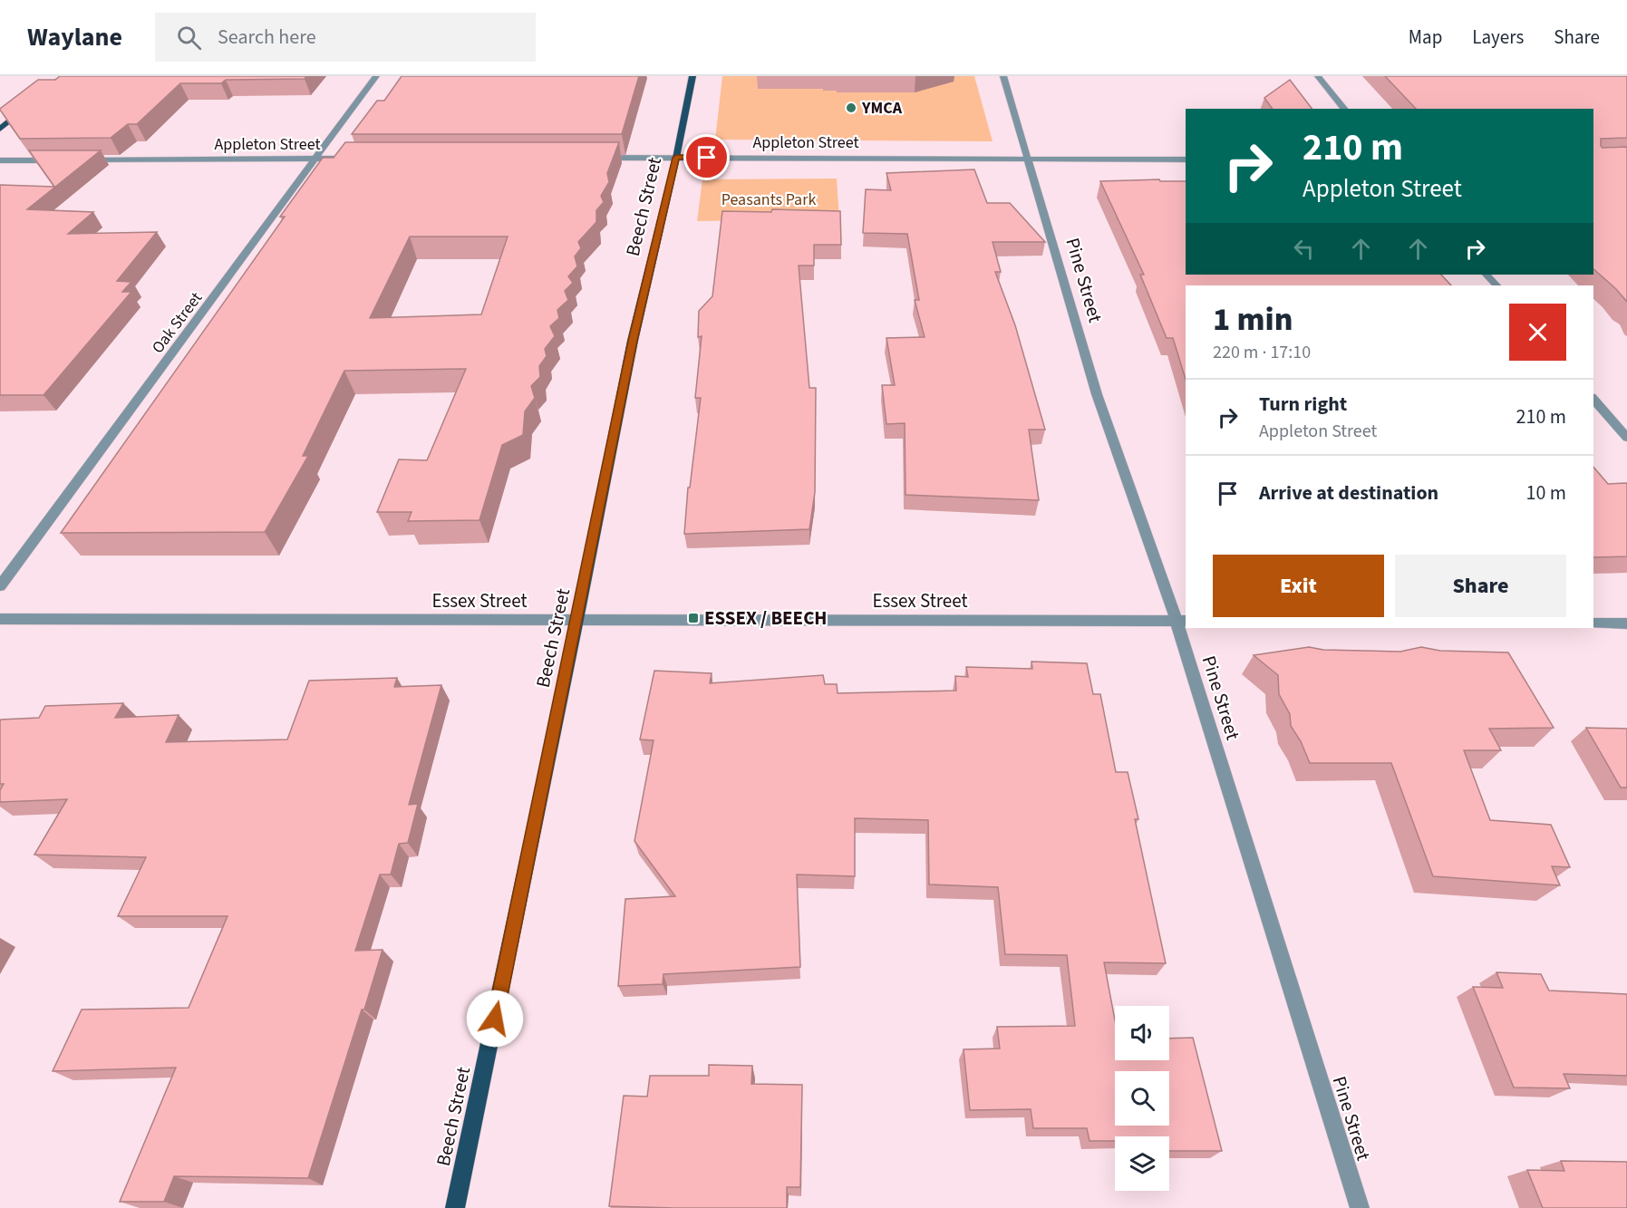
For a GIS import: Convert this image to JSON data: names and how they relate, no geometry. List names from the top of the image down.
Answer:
{
  "streets": {
    "main road": ["Beech Street"],
    "street": [
      "Appleton Street",
      "Pine Street",
      "Oak Street",
      "Essex Street"
    ]
  },
  "crossings": [
    ["Appleton Street", "Beech Street"],
    ["Appleton Street", "Pine Street"],
    ["Appleton Street", "Oak Street"],
    ["Beech Street", "Essex Street"],
    ["Pine Street", "Essex Street"]
  ],
  "parks": ["Peasants Park"],
  "places": {
    "other": ["YMCA"],
    "transit": ["ESSEX / BEECH"]
  },
  "page": {
    "header": "Waylane",
    "search": "Search here",
    "nav": ["Map", "Layers", "Share"],
    "turn": ["210 m", "Appleton Street"],
    "heading": ["1 min", "220 m · 17:10"],
    "list": [
      {
        "name": "Turn right",
        "note": "Appleton Street",
        "value": "210 m"
      },
      {
        "name": "Arrive at destination",
        "value": "10 m"
      }
    ],
    "buttons": ["Exit", "Share"]
  }
}
